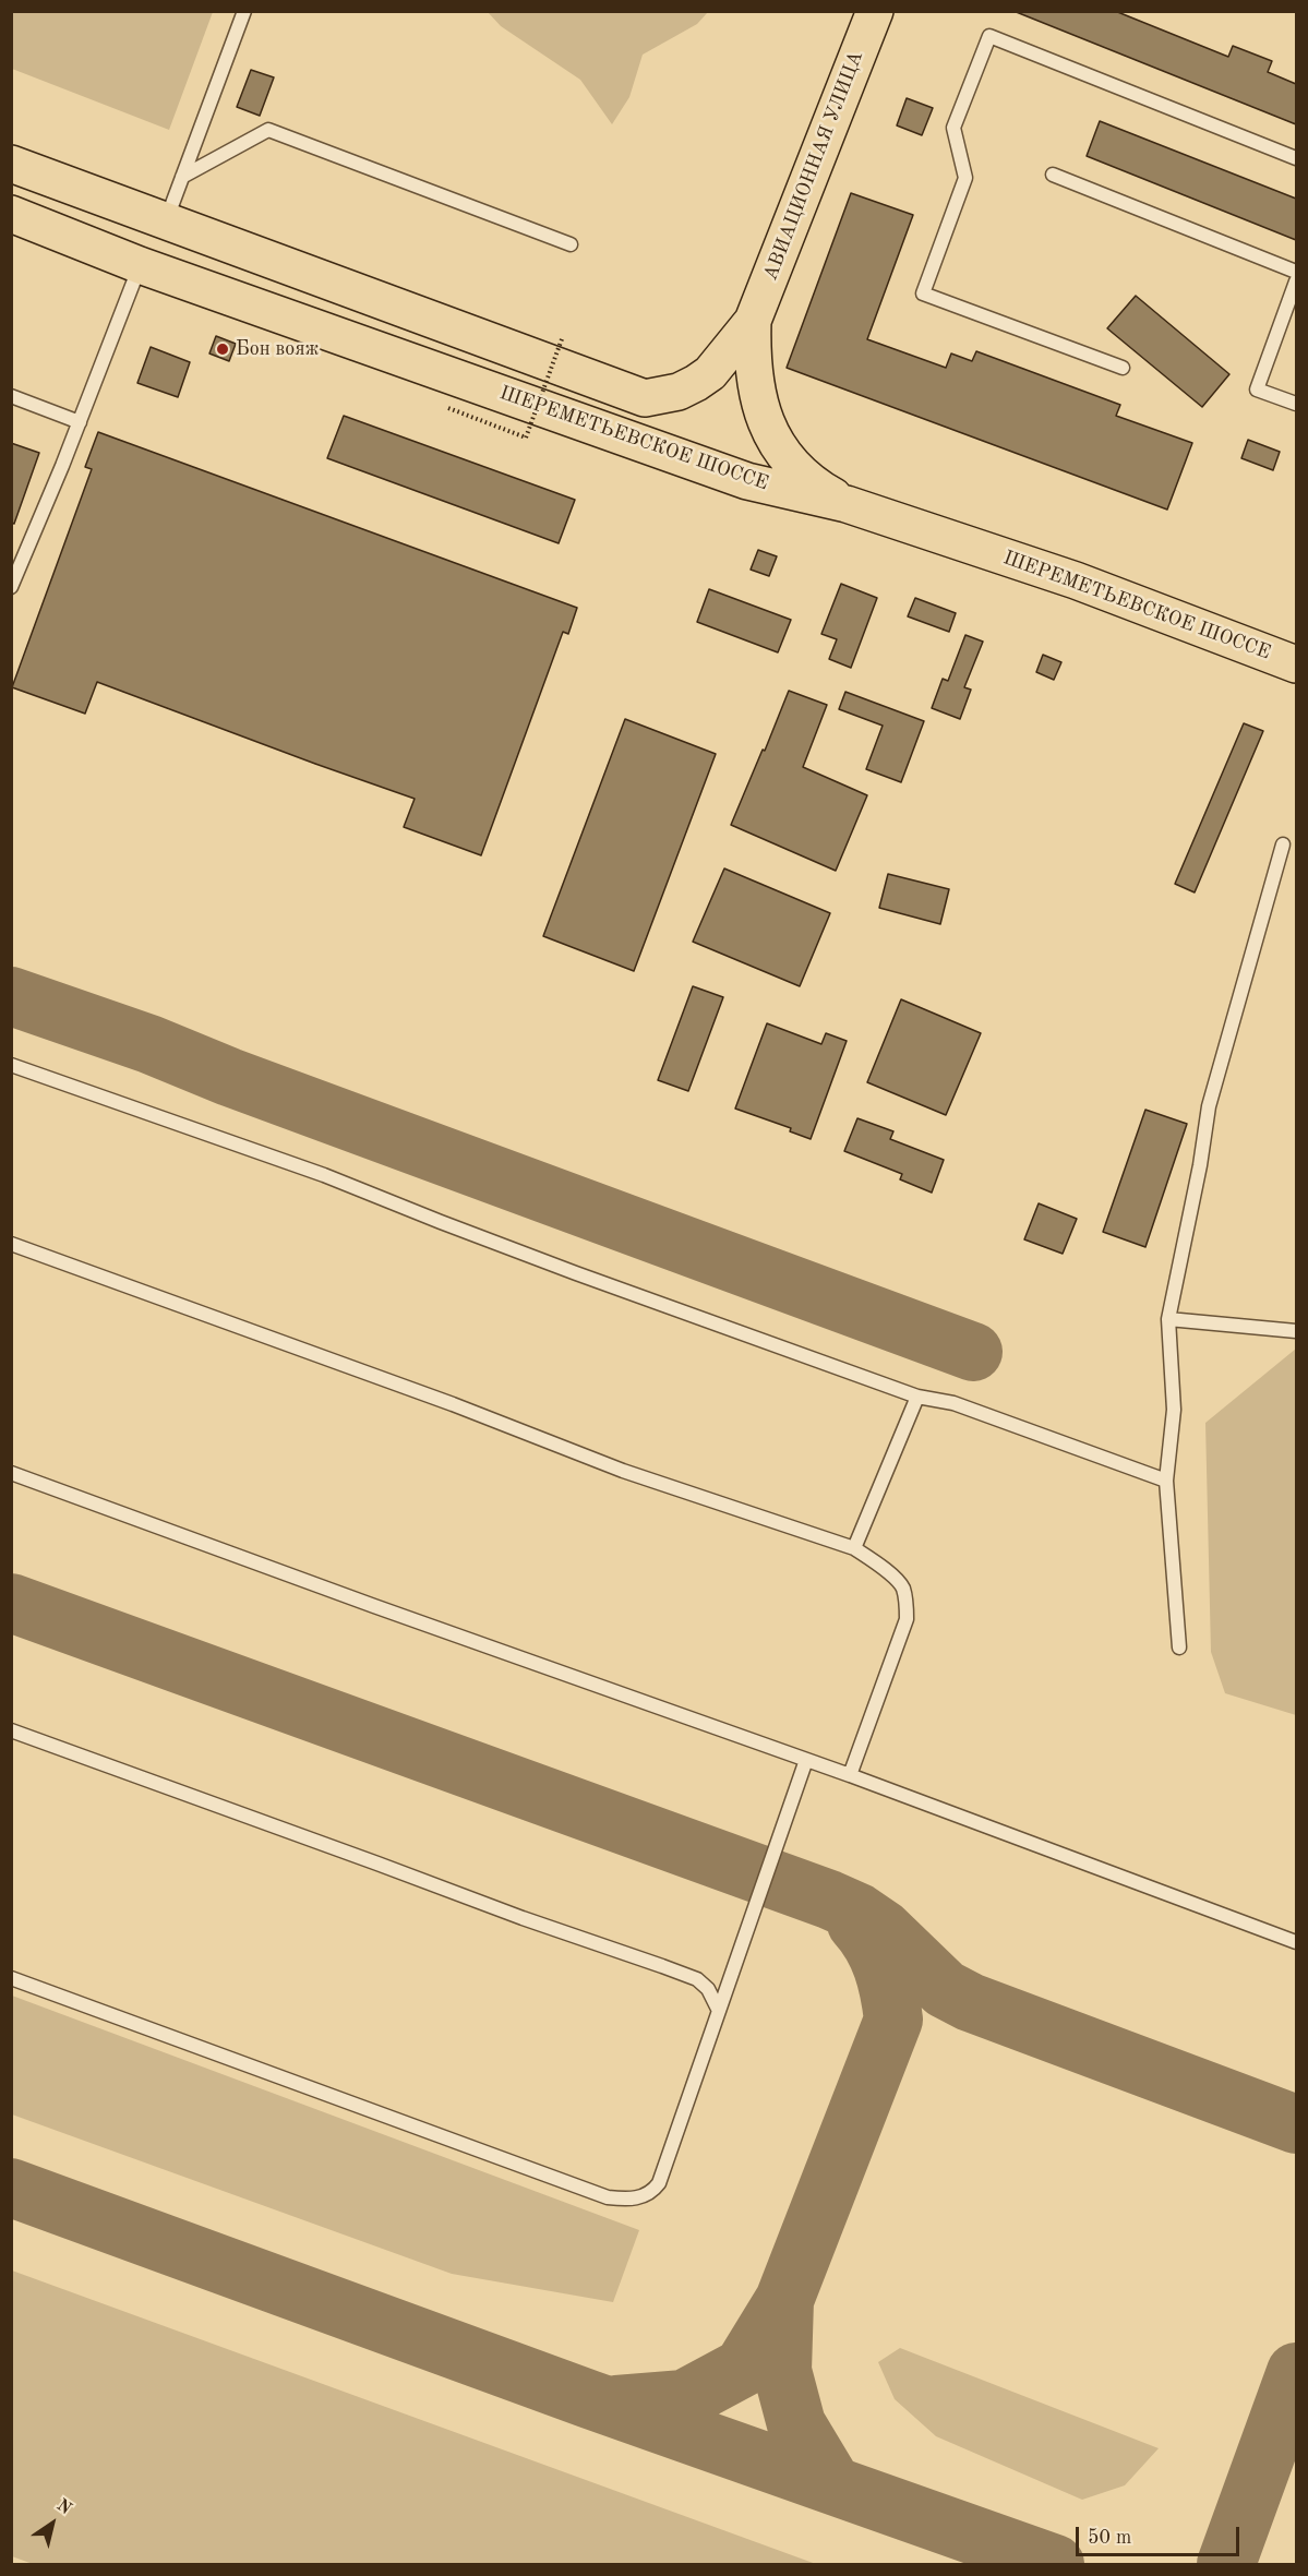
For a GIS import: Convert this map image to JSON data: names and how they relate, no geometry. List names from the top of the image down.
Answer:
{
  "streets": {
    "main road": ["АВИАЦИОННАЯ УЛИЦА", "ШЕРЕМЕТЬЕВСКОЕ ШОССЕ"]
  },
  "crossings": [
    ["АВИАЦИОННАЯ УЛИЦА", "ШЕРЕМЕТЬЕВСКОЕ ШОССЕ"]
  ],
  "places": ["Бон вояж"],
  "scale_bar": "50 m",
  "north": "top right"
}
